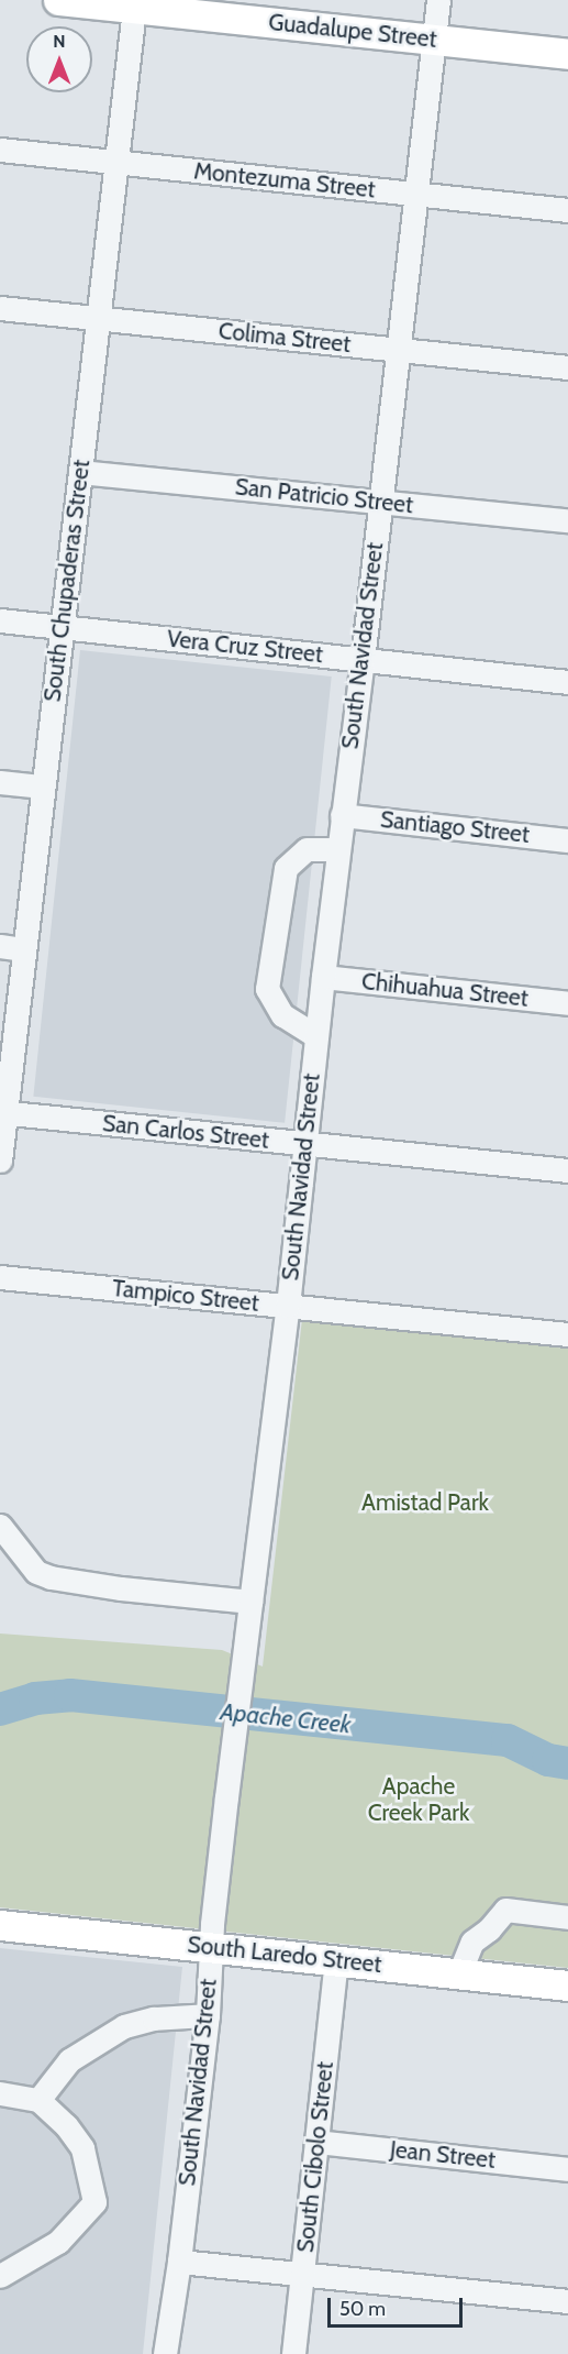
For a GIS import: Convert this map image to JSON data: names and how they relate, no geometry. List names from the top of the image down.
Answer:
{
  "streets": {
    "main road": ["Guadalupe Street", "South Laredo Street"],
    "street": [
      "Montezuma Street",
      "Colima Street",
      "San Patricio Street",
      "South Chupaderas Street",
      "South Navidad Street",
      "Vera Cruz Street",
      "Santiago Street",
      "Chihuahua Street",
      "San Carlos Street",
      "Tampico Street",
      "Jean Street",
      "South Cibolo Street"
    ]
  },
  "crossings": [
    ["Guadalupe Street", "South Chupaderas Street"],
    ["Guadalupe Street", "South Navidad Street"],
    ["Montezuma Street", "South Chupaderas Street"],
    ["Montezuma Street", "South Navidad Street"],
    ["Colima Street", "South Chupaderas Street"],
    ["Colima Street", "South Navidad Street"],
    ["San Patricio Street", "South Chupaderas Street"],
    ["San Patricio Street", "South Navidad Street"],
    ["South Chupaderas Street", "Vera Cruz Street"],
    ["South Chupaderas Street", "San Carlos Street"],
    ["South Navidad Street", "Vera Cruz Street"],
    ["South Navidad Street", "Santiago Street"],
    ["South Navidad Street", "Chihuahua Street"],
    ["South Navidad Street", "San Carlos Street"],
    ["South Navidad Street", "Tampico Street"],
    ["South Navidad Street", "South Laredo Street"],
    ["South Laredo Street", "South Cibolo Street"],
    ["Jean Street", "South Cibolo Street"]
  ],
  "water": ["Apache Creek"],
  "parks": ["Amistad Park", "Apache Creek Park"],
  "scale_bar": "50 m",
  "north": "top"
}
